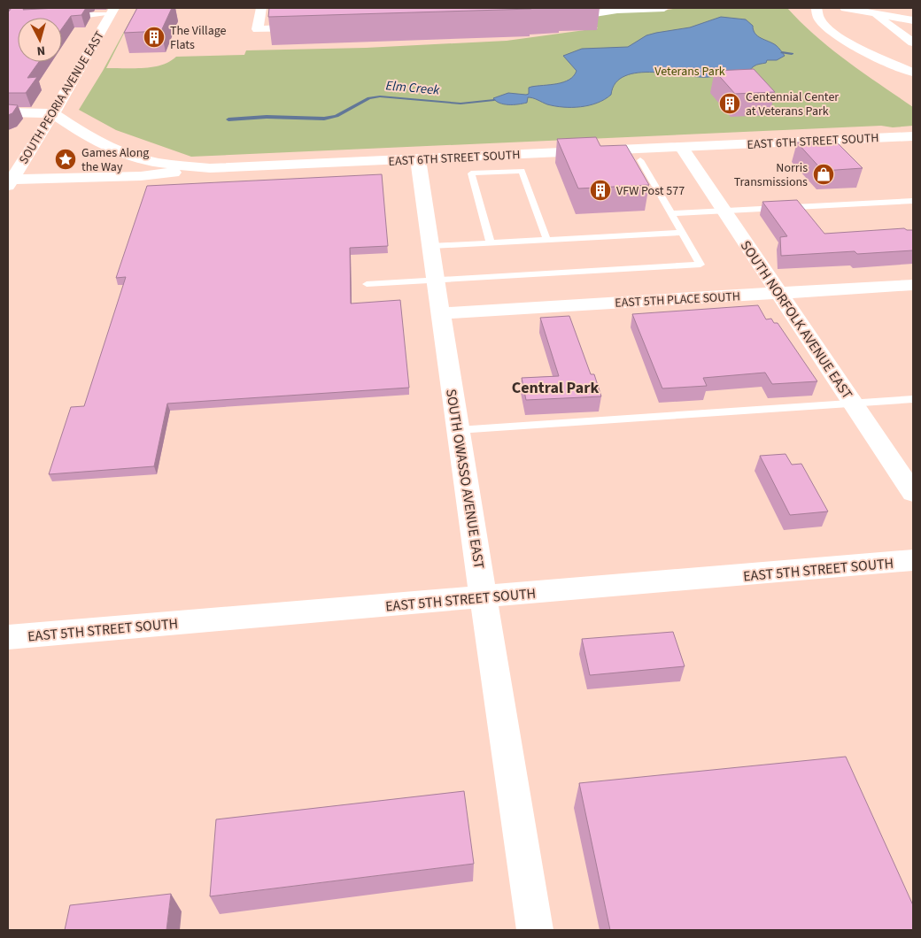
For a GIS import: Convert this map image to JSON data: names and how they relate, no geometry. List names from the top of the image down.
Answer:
{
  "streets": {
    "main road": [
      "SOUTH PEORIA AVENUE EAST",
      "EAST 6TH STREET SOUTH",
      "EAST 5TH PLACE SOUTH",
      "SOUTH NORFOLK AVENUE EAST",
      "SOUTH OWASSO AVENUE EAST",
      "EAST 5TH STREET SOUTH"
    ]
  },
  "crossings": [
    ["SOUTH PEORIA AVENUE EAST", "EAST 6TH STREET SOUTH"],
    ["EAST 6TH STREET SOUTH", "SOUTH NORFOLK AVENUE EAST"],
    ["EAST 6TH STREET SOUTH", "SOUTH OWASSO AVENUE EAST"],
    ["EAST 5TH PLACE SOUTH", "SOUTH NORFOLK AVENUE EAST"],
    ["EAST 5TH PLACE SOUTH", "SOUTH OWASSO AVENUE EAST"],
    ["SOUTH OWASSO AVENUE EAST", "EAST 5TH STREET SOUTH"]
  ],
  "districts": ["Central Park"],
  "water": ["Elm Creek"],
  "parks": ["Veterans Park"],
  "places": {
    "building": ["The Village Flats", "Centennial Center at Veterans Park", "VFW Post 577"],
    "place": ["Games Along the Way"],
    "shop": ["Norris Transmissions"]
  },
  "north": "bottom"
}
